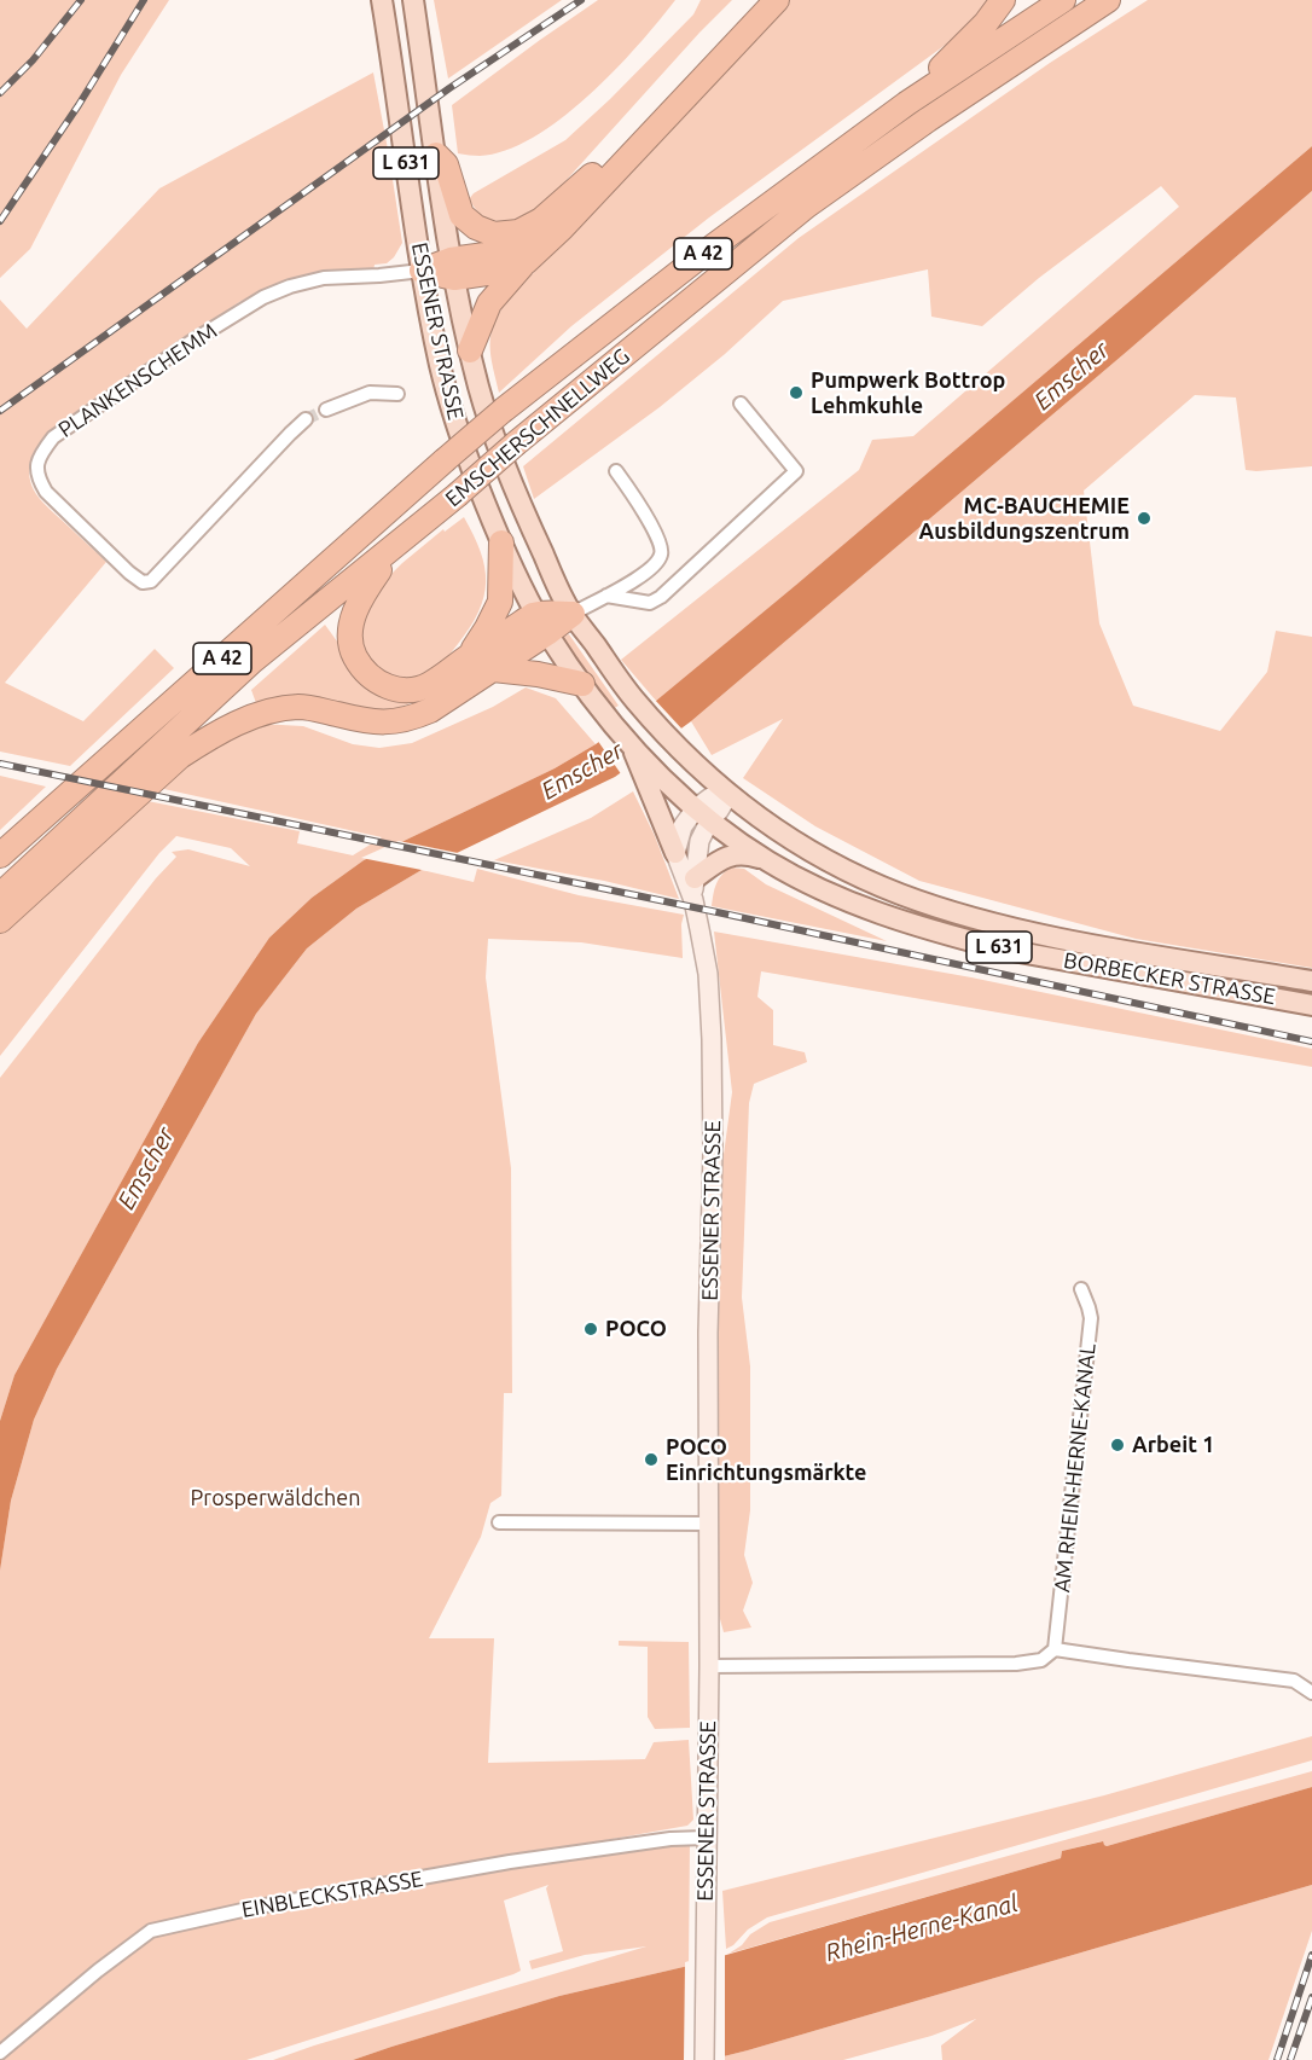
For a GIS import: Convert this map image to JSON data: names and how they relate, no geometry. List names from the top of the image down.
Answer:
{
  "streets": {
    "highway": ["A 42", "EMSCHERSCHNELLWEG"],
    "main road": ["L 631", "ESSENER STRASSE", "BORBECKER STRASSE"],
    "street": ["PLANKENSCHEMM", "AM RHEIN-HERNE-KANAL", "EINBLECKSTRASSE"]
  },
  "crossings": [
    ["L 631", "ESSENER STRASSE"],
    ["L 631", "BORBECKER STRASSE"],
    ["ESSENER STRASSE", "PLANKENSCHEMM"],
    ["ESSENER STRASSE", "BORBECKER STRASSE"],
    ["ESSENER STRASSE", "EINBLECKSTRASSE"]
  ],
  "water": ["Emscher", "Rhein-Herne-Kanal"],
  "parks": ["Prosperwäldchen"],
  "places": [
    "Pumpwerk Bottrop Lehmkuhle",
    "MC-BAUCHEMIE Ausbildungszentrum",
    "POCO",
    "Arbeit 1",
    "POCO Einrichtungsmärkte"
  ]
}
